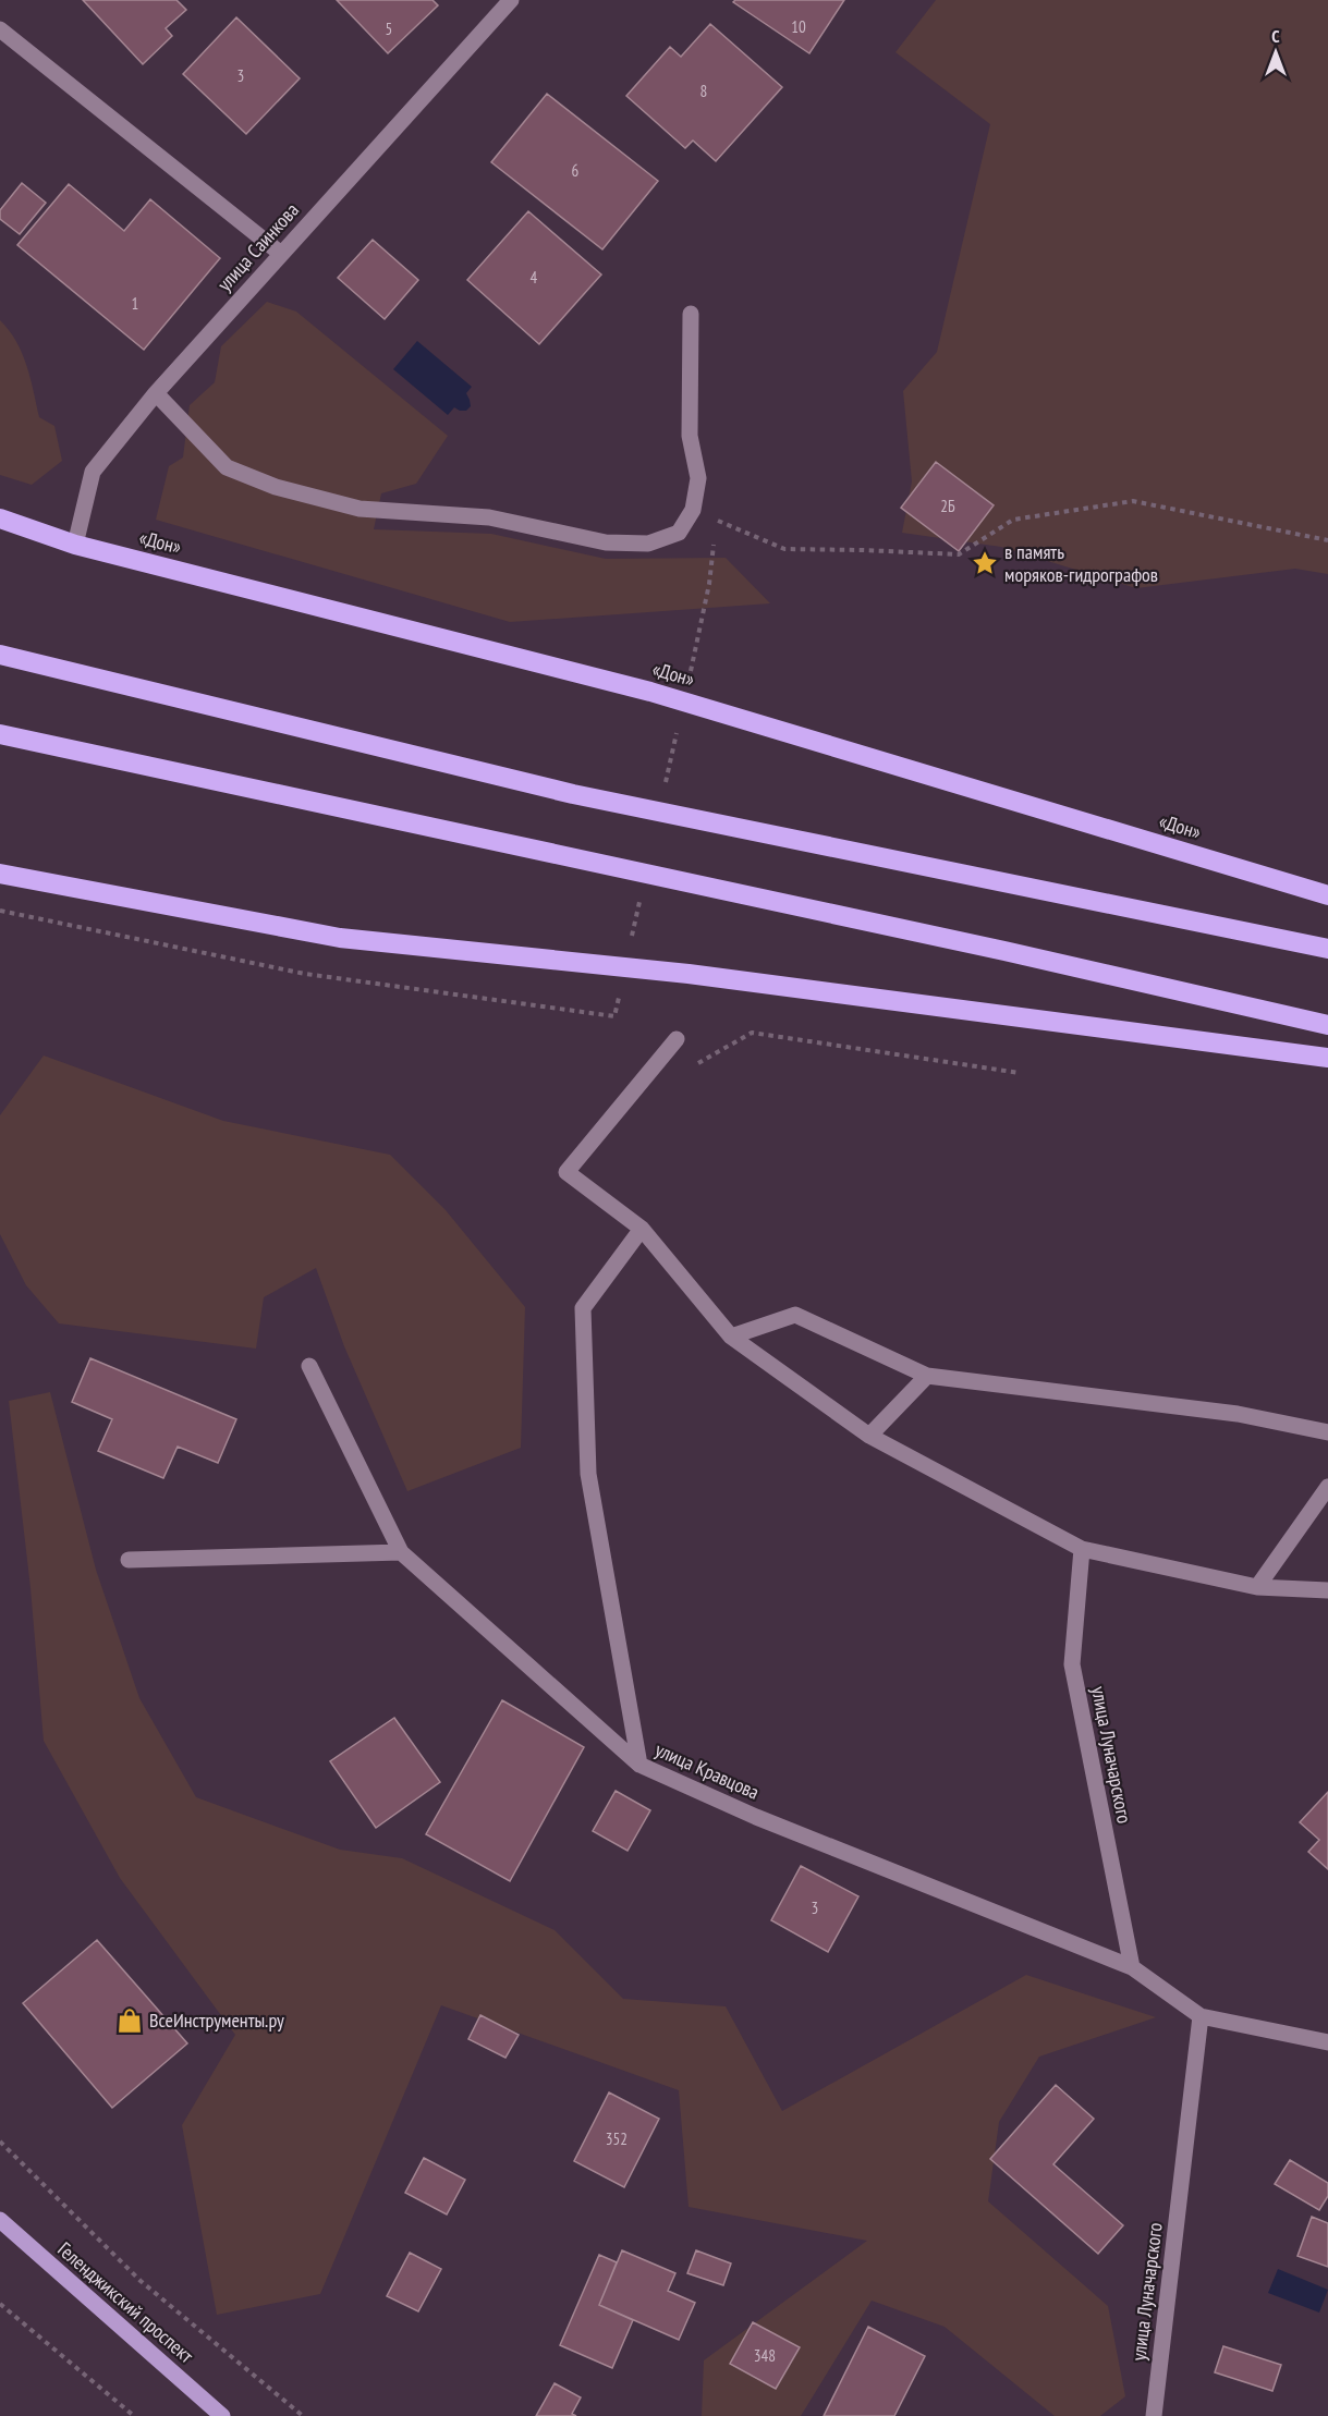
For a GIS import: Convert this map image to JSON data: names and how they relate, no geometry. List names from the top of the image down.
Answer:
{
  "streets": {
    "highway": ["«Дон»"],
    "main road": ["Геленджикский проспект"],
    "street": ["улица Саинкова", "улица Луначарского", "улица Кравцова"]
  },
  "crossings": [
    ["улица Саинкова", "«Дон»"],
    ["улица Луначарского", "улица Кравцова"]
  ],
  "places": {
    "place": ["в память моряков-гидрографов"],
    "shop": ["ВсеИнструменты.ру"]
  },
  "house_numbers": [
    "10",
    "5",
    "3",
    "8",
    "6",
    "4",
    "1",
    "2Б",
    "3",
    "352",
    "348"
  ],
  "north": "top"
}
